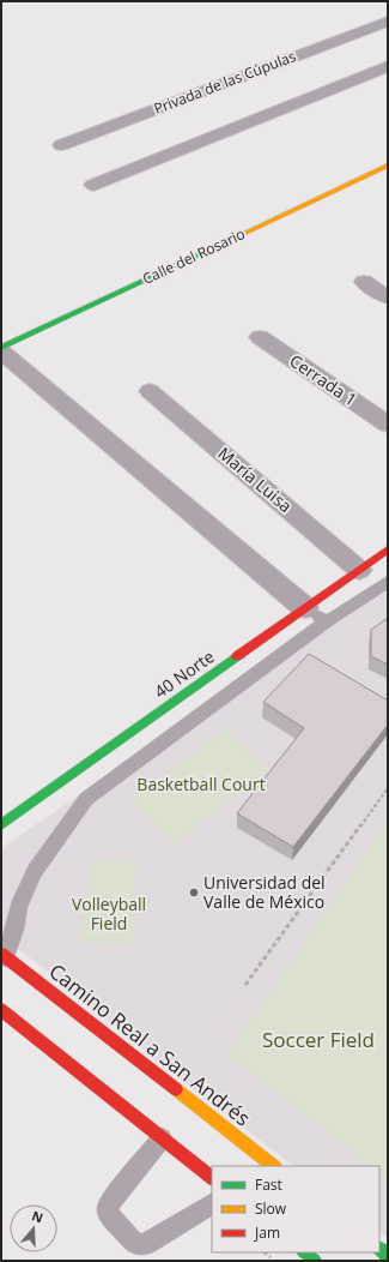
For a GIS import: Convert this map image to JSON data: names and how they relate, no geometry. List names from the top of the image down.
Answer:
{
  "streets": {
    "street": [
      "Privada de las Cúpulas",
      "Calle del Rosario",
      "Cerrada 1",
      "María Luisa",
      "40 Norte",
      "Camino Real a San Andrés"
    ]
  },
  "crossings": [
    ["María Luisa", "40 Norte"]
  ],
  "parks": ["Basketball Court", "Volleyball Field", "Soccer Field"],
  "places": ["Universidad del Valle de México"],
  "legend": ["Fast", "Slow", "Jam"],
  "north": "top"
}
